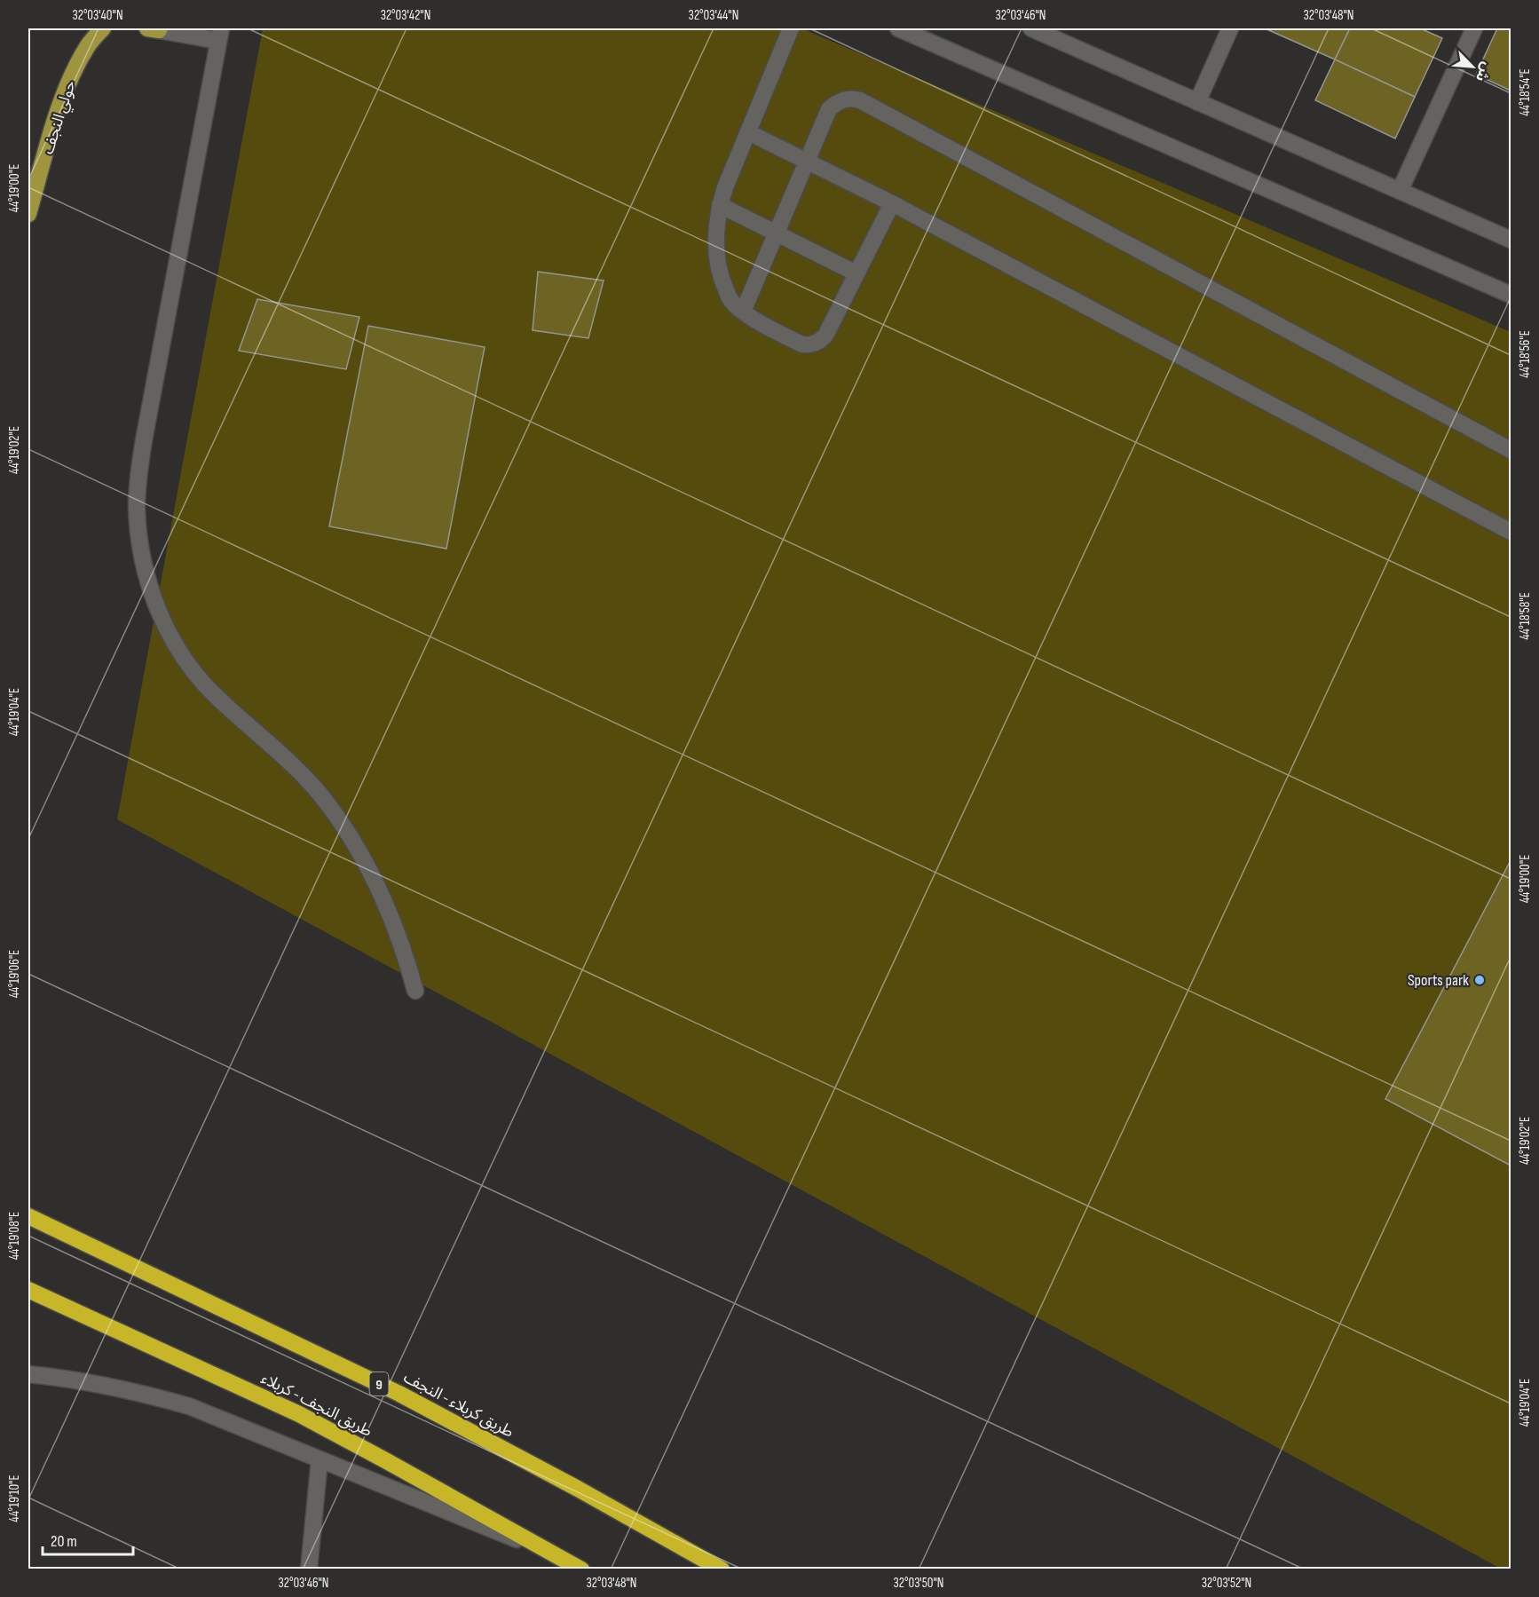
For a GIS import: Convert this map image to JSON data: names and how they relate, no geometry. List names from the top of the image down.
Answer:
{
  "streets": {
    "highway": ["9", "طريق النجف - کربلاء", "طريق کربلاء - النجف"],
    "main road": ["حولي النجف"]
  },
  "places": ["Sports park"],
  "scale_bar": "20 m",
  "north": "bottom right",
  "coordinates": [
    "32°03'40\"N",
    "32°03'42\"N",
    "32°03'44\"N",
    "32°03'46\"N",
    "32°03'48\"N",
    "44°18'54\"E",
    "44°19'00\"E",
    "44°18'56\"E",
    "44°19'02\"E",
    "44°18'58\"E",
    "44°19'04\"E",
    "44°19'06\"E",
    "44°19'08\"E",
    "44°19'10\"E",
    "32°03'50\"N",
    "32°03'52\"N"
  ]
}
